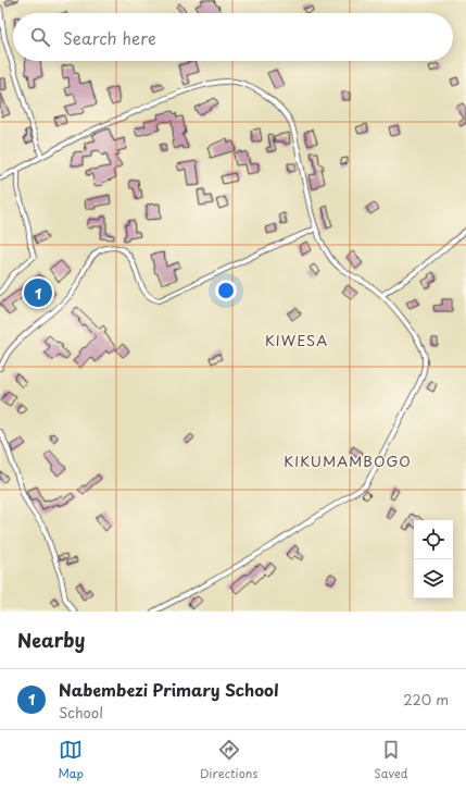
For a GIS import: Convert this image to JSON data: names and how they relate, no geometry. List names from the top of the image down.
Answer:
{
  "districts": ["KIWESA", "KIKUMAMBOGO"],
  "page": {
    "search": "Search here",
    "pins": "1",
    "heading": "Nearby",
    "list": [
      {
        "mark": "1",
        "name": "Nabembezi Primary School",
        "note": "School",
        "value": "220 m"
      }
    ],
    "nav": ["Map", "Directions", "Saved"]
  }
}
